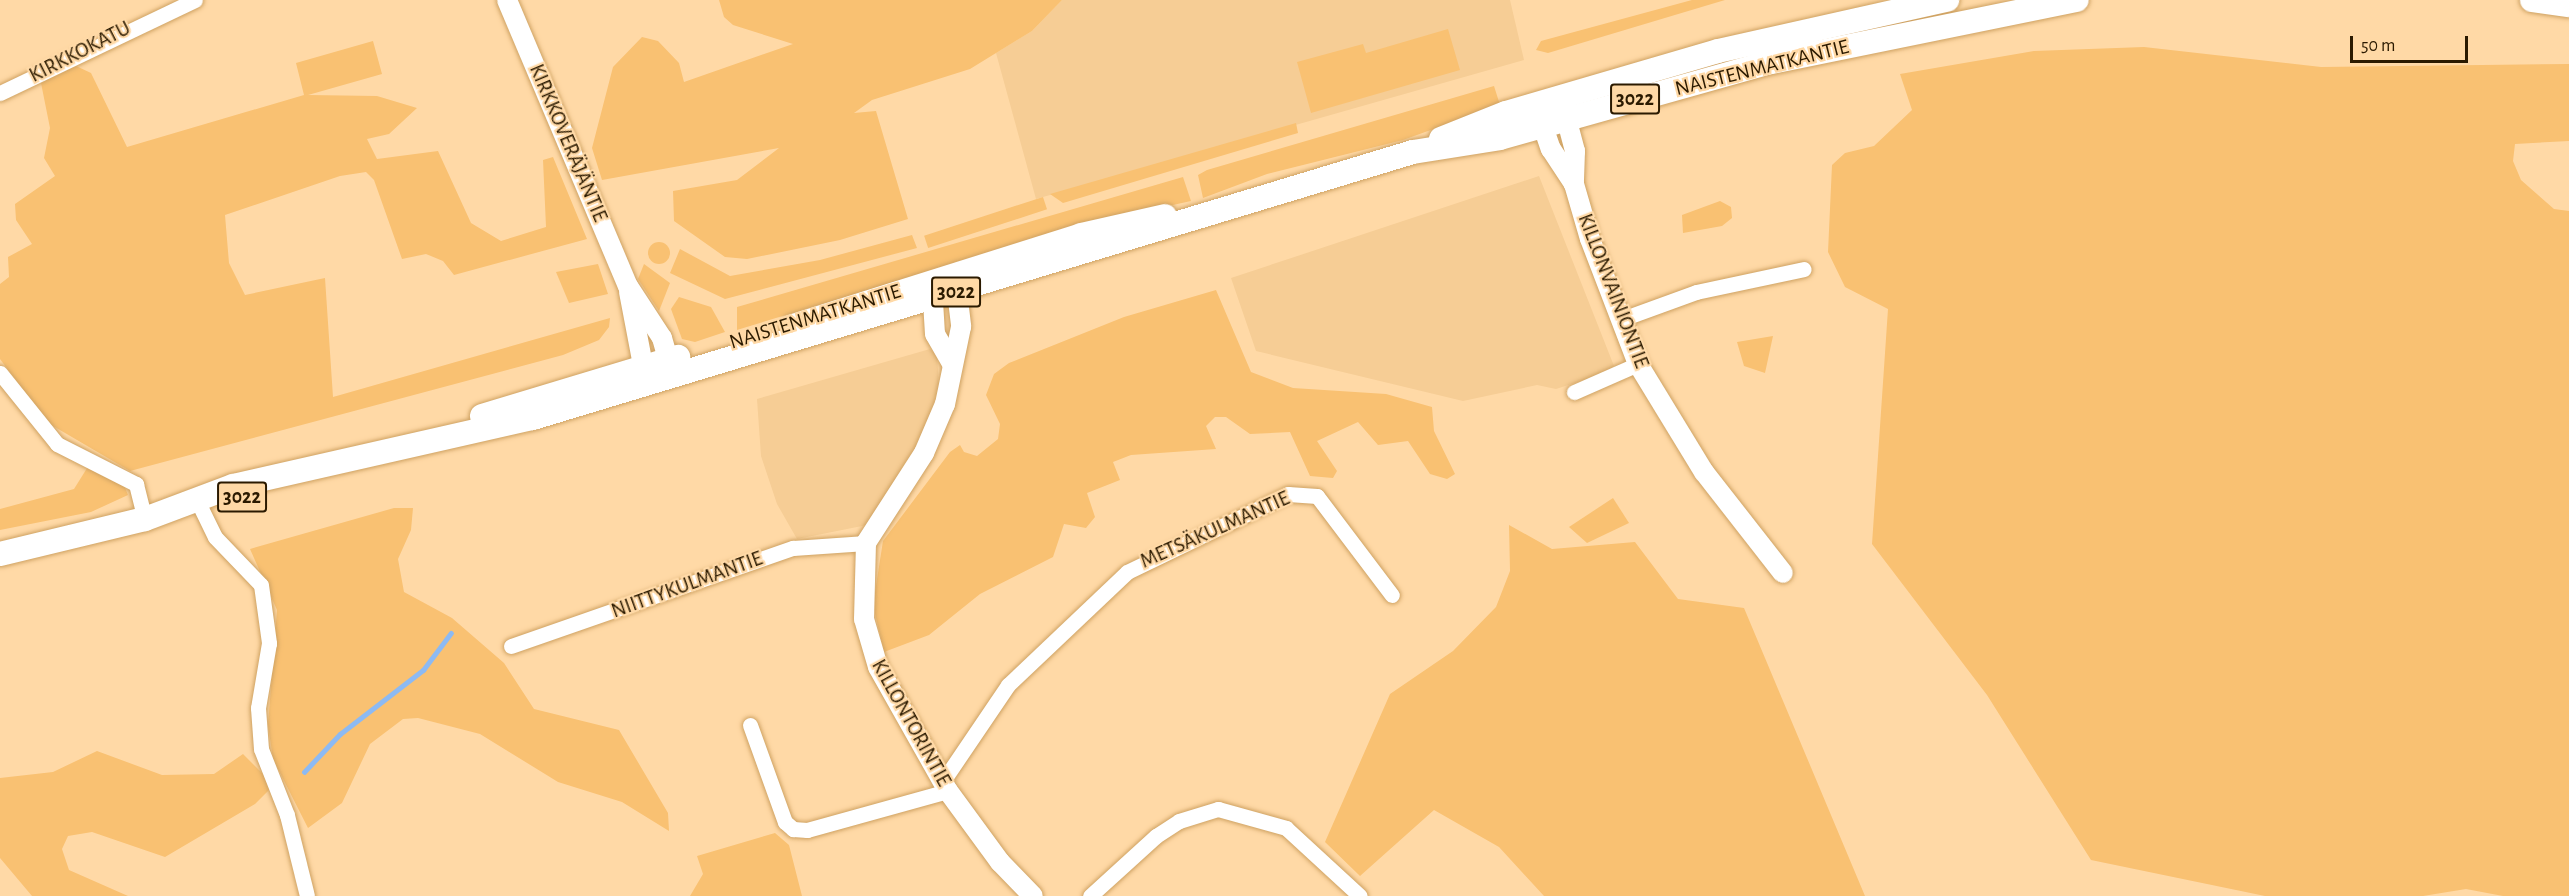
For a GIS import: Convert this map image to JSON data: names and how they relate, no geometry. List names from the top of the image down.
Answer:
{
  "streets": {
    "main road": ["NAISTENMATKANTIE", "3022"],
    "street": [
      "KIRKKOKATU",
      "KIRKKOVERÄJÄNTIE",
      "KILLONVAINIONTIE",
      "METSÄKULMANTIE",
      "NIITTYKULMANTIE",
      "KILLONTORINTIE"
    ]
  },
  "crossings": [
    ["NAISTENMATKANTIE", "KIRKKOVERÄJÄNTIE"],
    ["NAISTENMATKANTIE", "KILLONVAINIONTIE"],
    ["NAISTENMATKANTIE", "KILLONTORINTIE"],
    ["METSÄKULMANTIE", "KILLONTORINTIE"],
    ["NIITTYKULMANTIE", "KILLONTORINTIE"]
  ],
  "scale_bar": "50 m"
}
